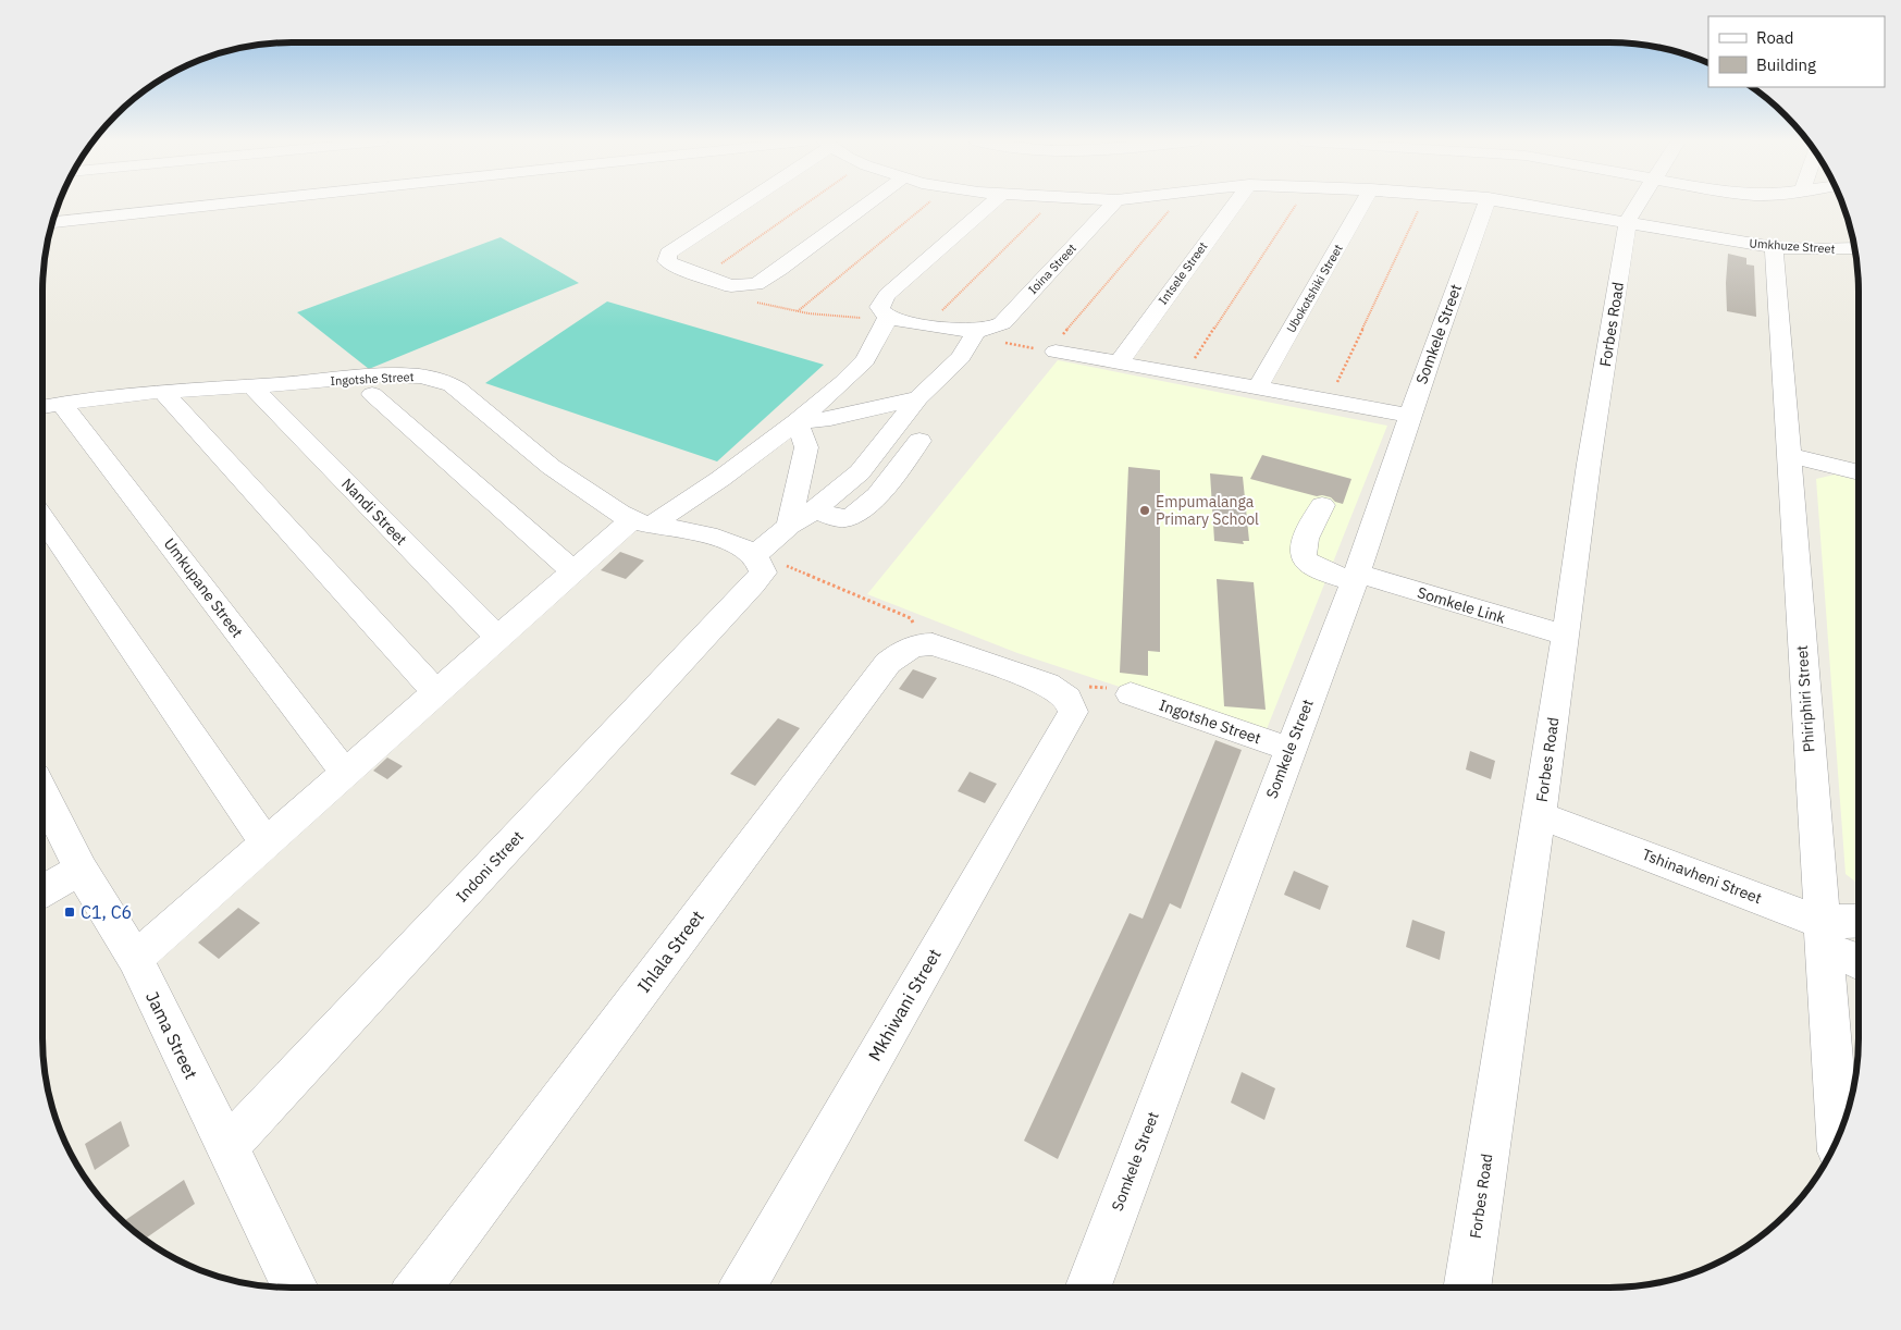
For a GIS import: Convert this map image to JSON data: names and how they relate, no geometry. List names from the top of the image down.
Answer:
{
  "streets": {
    "street": [
      "Umkhuze Street",
      "Ioina Street",
      "Intsele Street",
      "Ubokotshiki Street",
      "Forbes Road",
      "Somkele Street",
      "Ingotshe Street",
      "Nandi Street",
      "Umkupane Street",
      "Somkele Link",
      "Phiriphiri Street",
      "Indoni Street",
      "Tshinavheni Street",
      "Ihlala Street",
      "Mkhiwani Street",
      "Jama Street"
    ]
  },
  "crossings": [
    ["Umkhuze Street", "Forbes Road"],
    ["Umkhuze Street", "Phiriphiri Street"],
    ["Ioina Street", "Indoni Street"],
    ["Forbes Road", "Somkele Link"],
    ["Forbes Road", "Tshinavheni Street"],
    ["Somkele Street", "Ingotshe Street"],
    ["Somkele Street", "Somkele Link"],
    ["Ingotshe Street", "Nandi Street"],
    ["Ingotshe Street", "Umkupane Street"],
    ["Ingotshe Street", "Indoni Street"],
    ["Phiriphiri Street", "Tshinavheni Street"],
    ["Indoni Street", "Jama Street"]
  ],
  "places": {
    "other": ["Empumalanga Primary School"],
    "transit": ["C1, C6"]
  },
  "legend": ["Road", "Building"]
}
